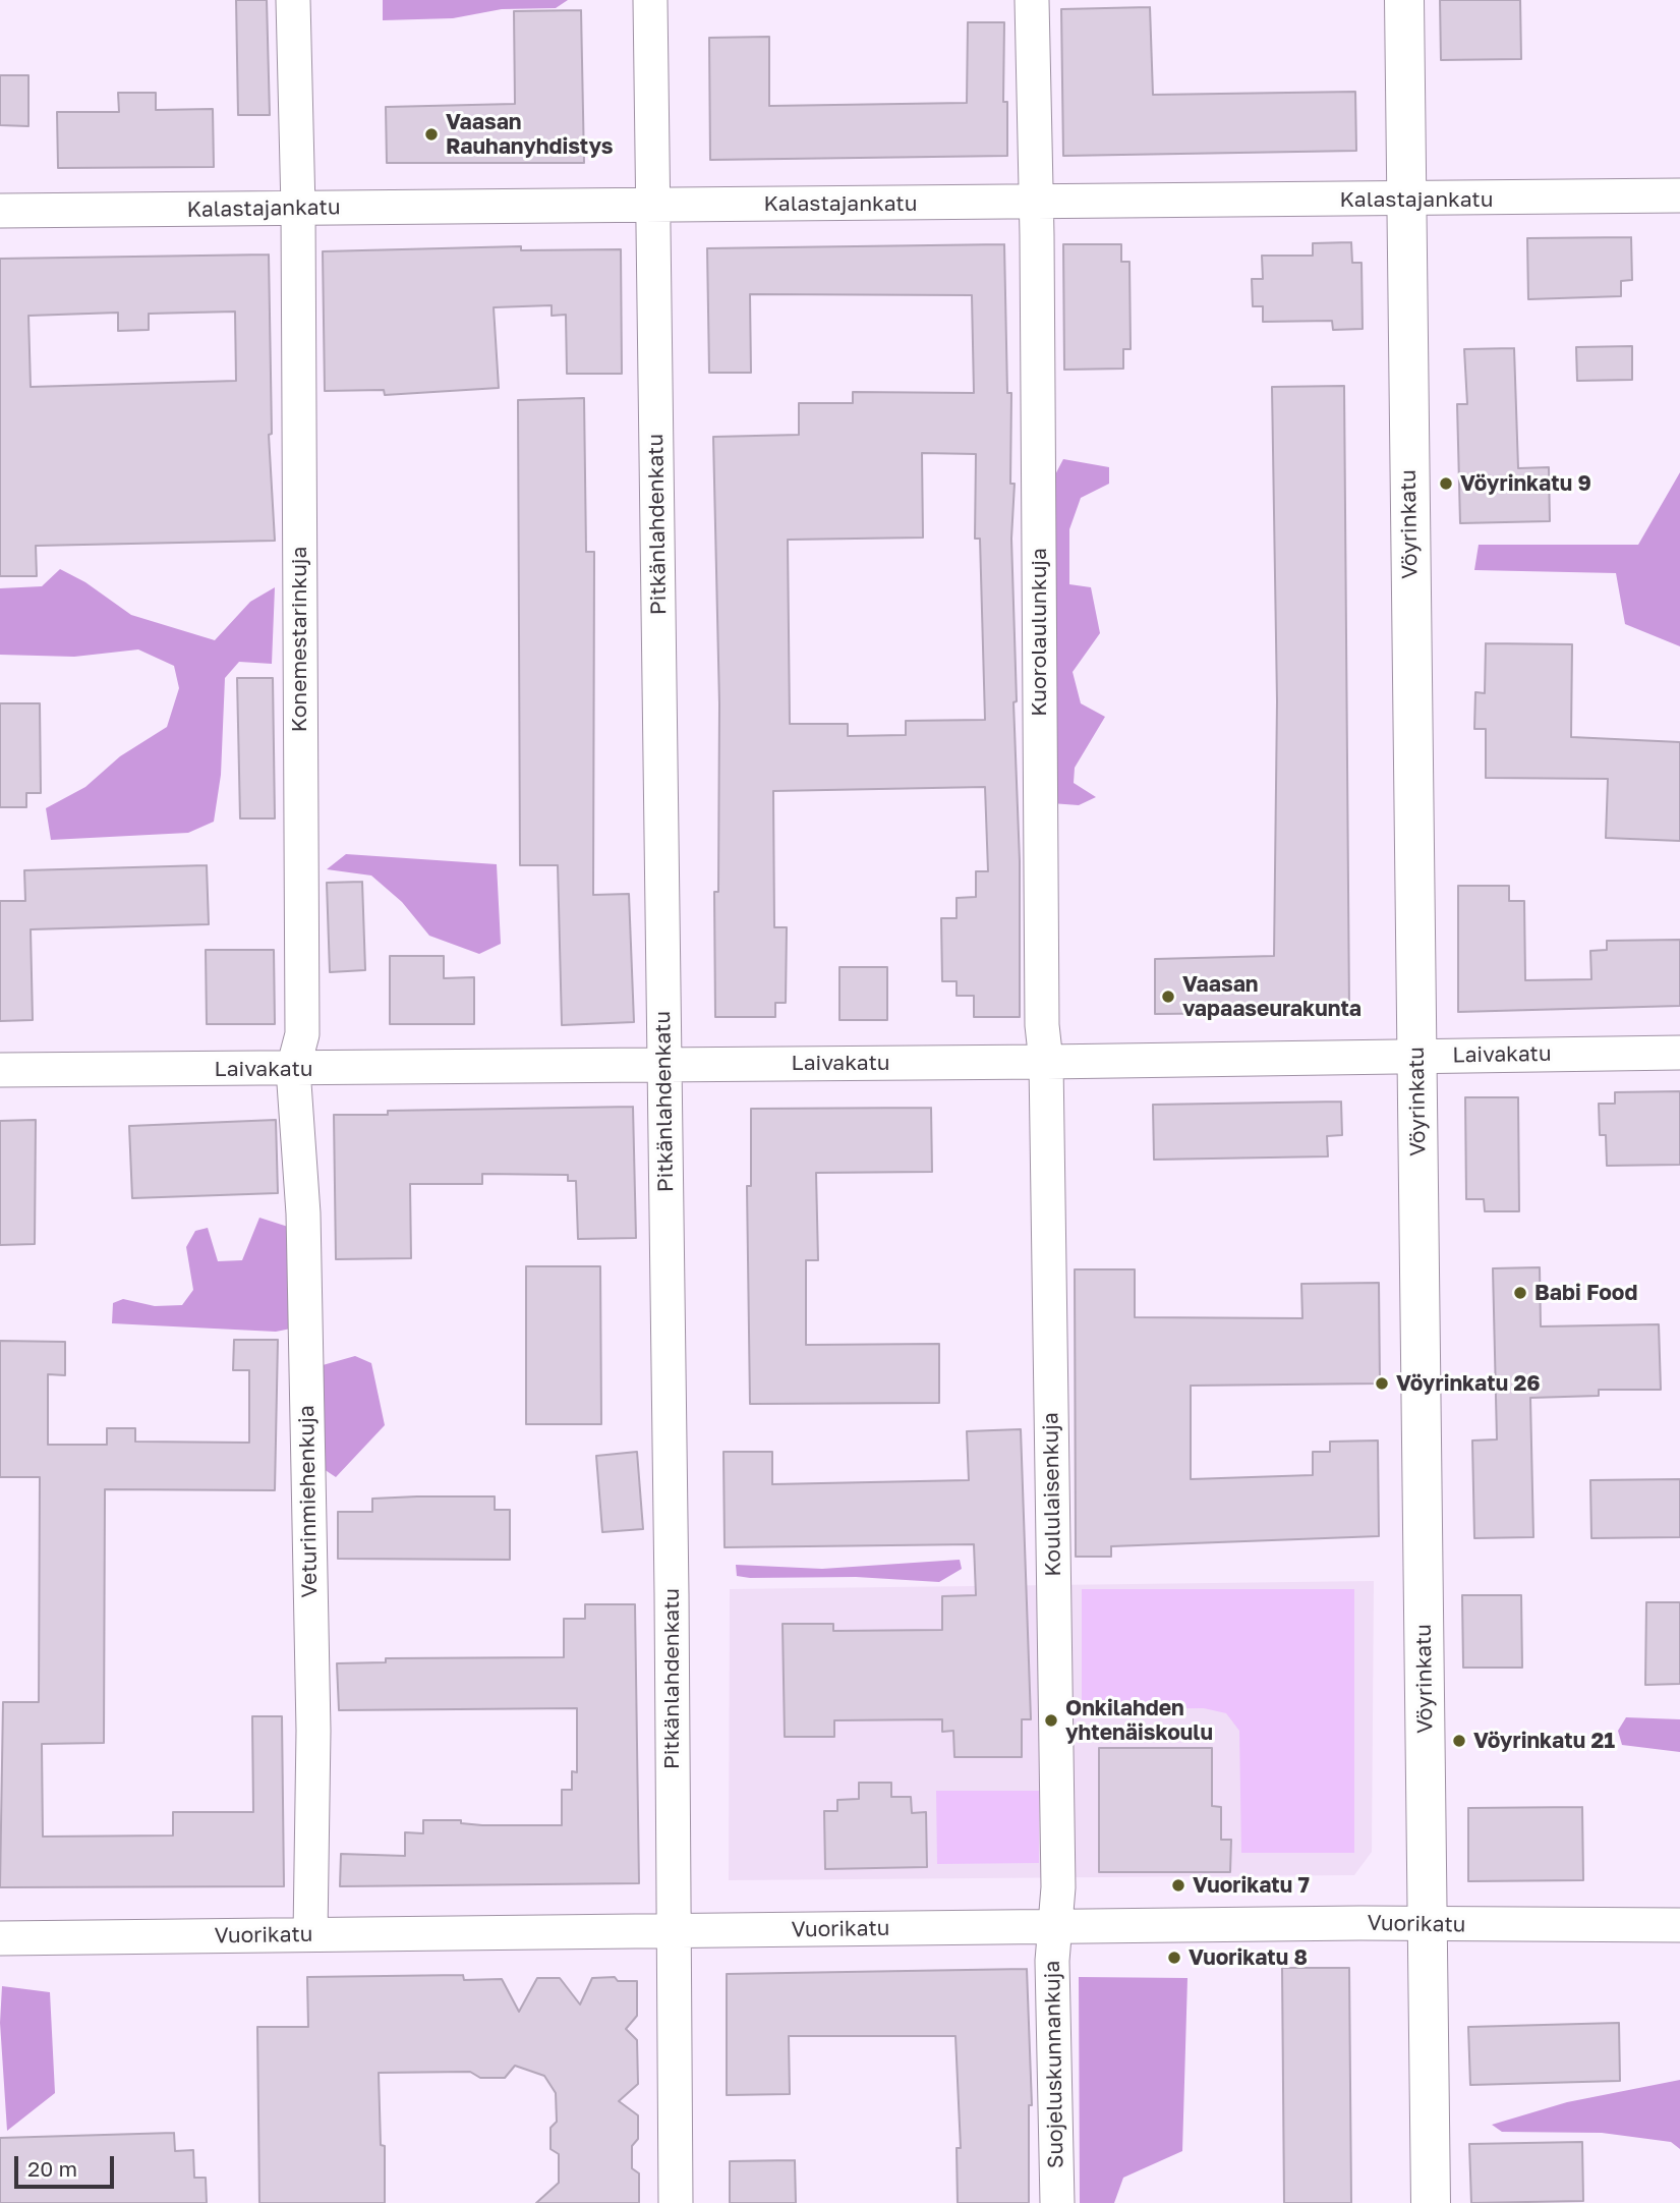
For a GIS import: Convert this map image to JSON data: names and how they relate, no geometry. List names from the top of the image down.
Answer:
{
  "streets": {
    "main road": ["Vöyrinkatu"],
    "street": [
      "Kalastajankatu",
      "Pitkänlahdenkatu",
      "Kuorolaulunkuja",
      "Konemestarinkuja",
      "Laivakatu",
      "Koululaisenkuja",
      "Veturinmiehenkuja",
      "Vuorikatu",
      "Suojeluskunnankuja"
    ]
  },
  "crossings": [
    ["Kalastajankatu", "Pitkänlahdenkatu"],
    ["Kalastajankatu", "Vöyrinkatu"],
    ["Kalastajankatu", "Kuorolaulunkuja"],
    ["Kalastajankatu", "Konemestarinkuja"],
    ["Pitkänlahdenkatu", "Laivakatu"],
    ["Pitkänlahdenkatu", "Vuorikatu"],
    ["Vöyrinkatu", "Laivakatu"],
    ["Vöyrinkatu", "Vuorikatu"],
    ["Kuorolaulunkuja", "Laivakatu"],
    ["Kuorolaulunkuja", "Koululaisenkuja"],
    ["Konemestarinkuja", "Laivakatu"],
    ["Konemestarinkuja", "Veturinmiehenkuja"],
    ["Laivakatu", "Koululaisenkuja"],
    ["Laivakatu", "Veturinmiehenkuja"],
    ["Koululaisenkuja", "Vuorikatu"],
    ["Koululaisenkuja", "Suojeluskunnankuja"],
    ["Veturinmiehenkuja", "Vuorikatu"],
    ["Vuorikatu", "Suojeluskunnankuja"]
  ],
  "places": [
    "Vaasan Rauhanyhdistys",
    "Vöyrinkatu 9",
    "Vaasan vapaaseurakunta",
    "Babi Food",
    "Vöyrinkatu 26",
    "Onkilahden yhtenäiskoulu",
    "Vöyrinkatu 21",
    "Vuorikatu 7",
    "Vuorikatu 8"
  ],
  "scale_bar": "20 m"
}
